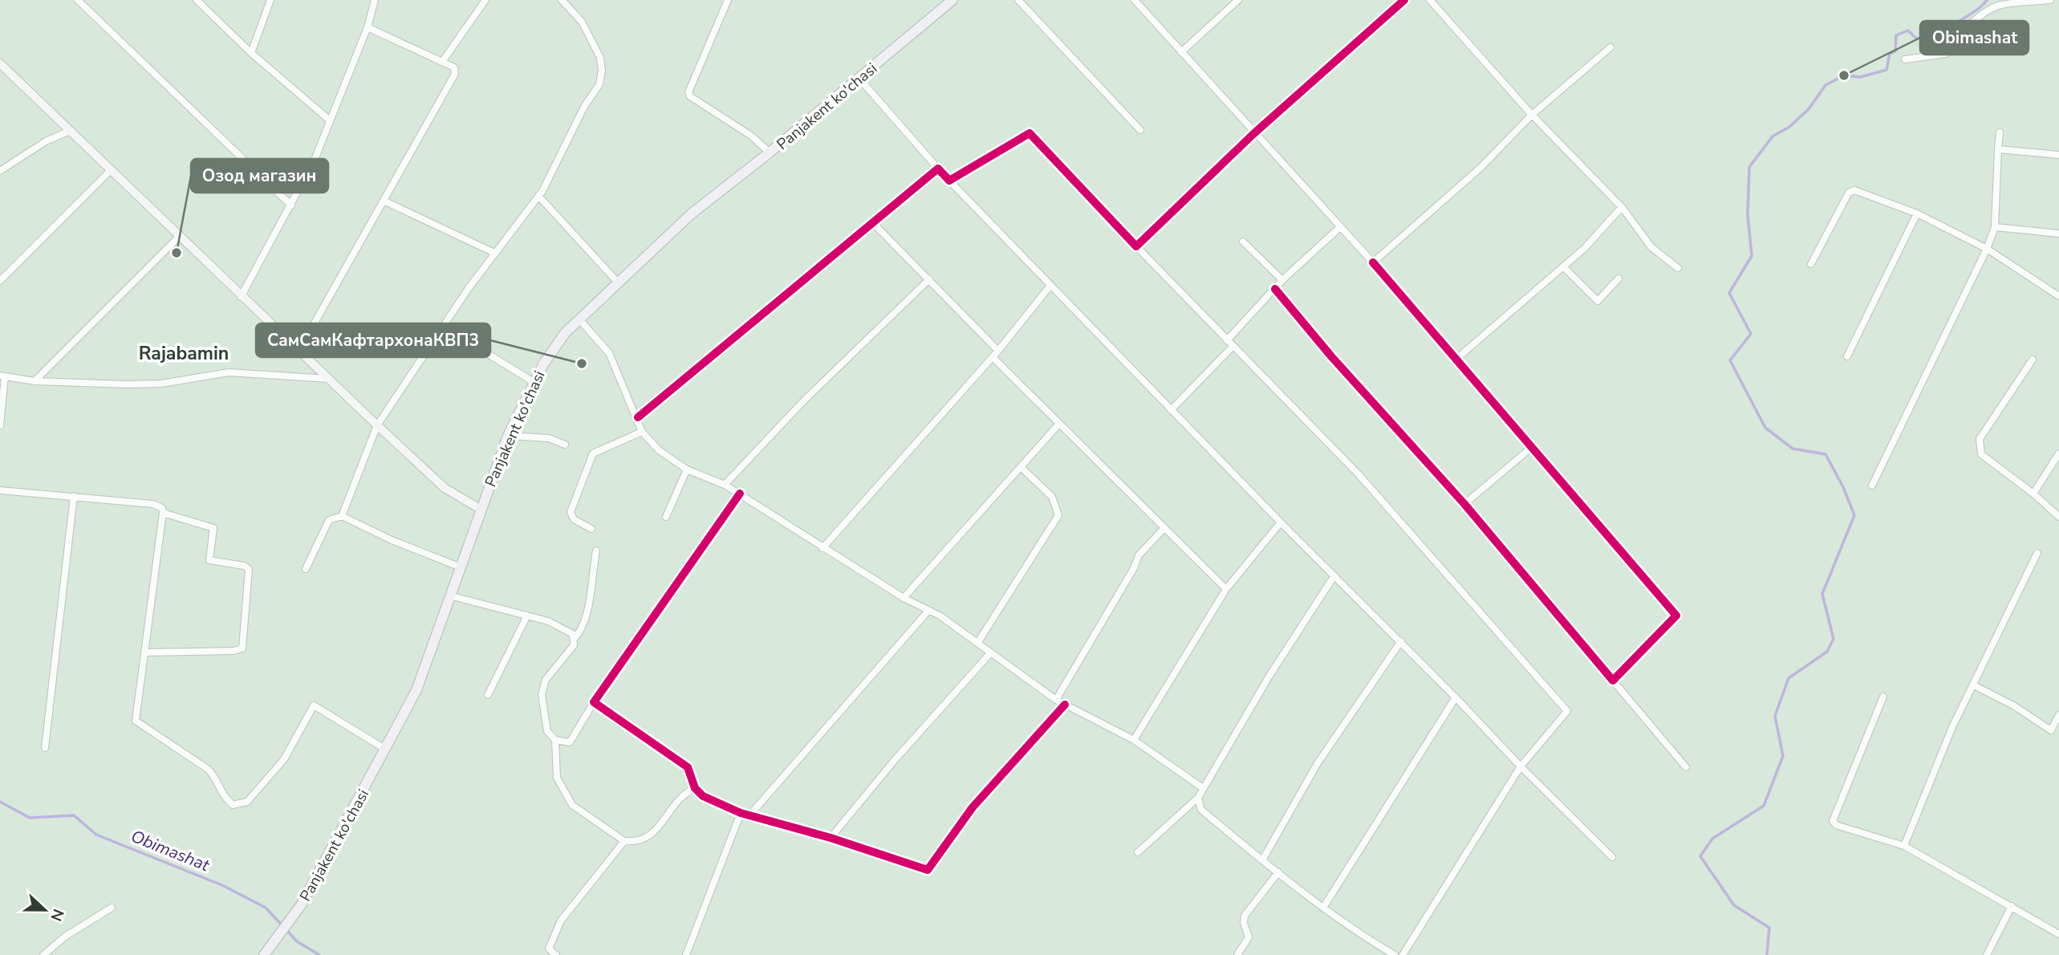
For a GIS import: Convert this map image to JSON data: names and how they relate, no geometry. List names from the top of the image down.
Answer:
{
  "streets": {
    "main road": ["Panjakent ko'chasi"]
  },
  "districts": ["Rajabamin"],
  "water": ["Obimashat"],
  "places": ["Obimashat", "Озод магазин", "СамСамКафтархонаКВП3"],
  "north": "right"
}
